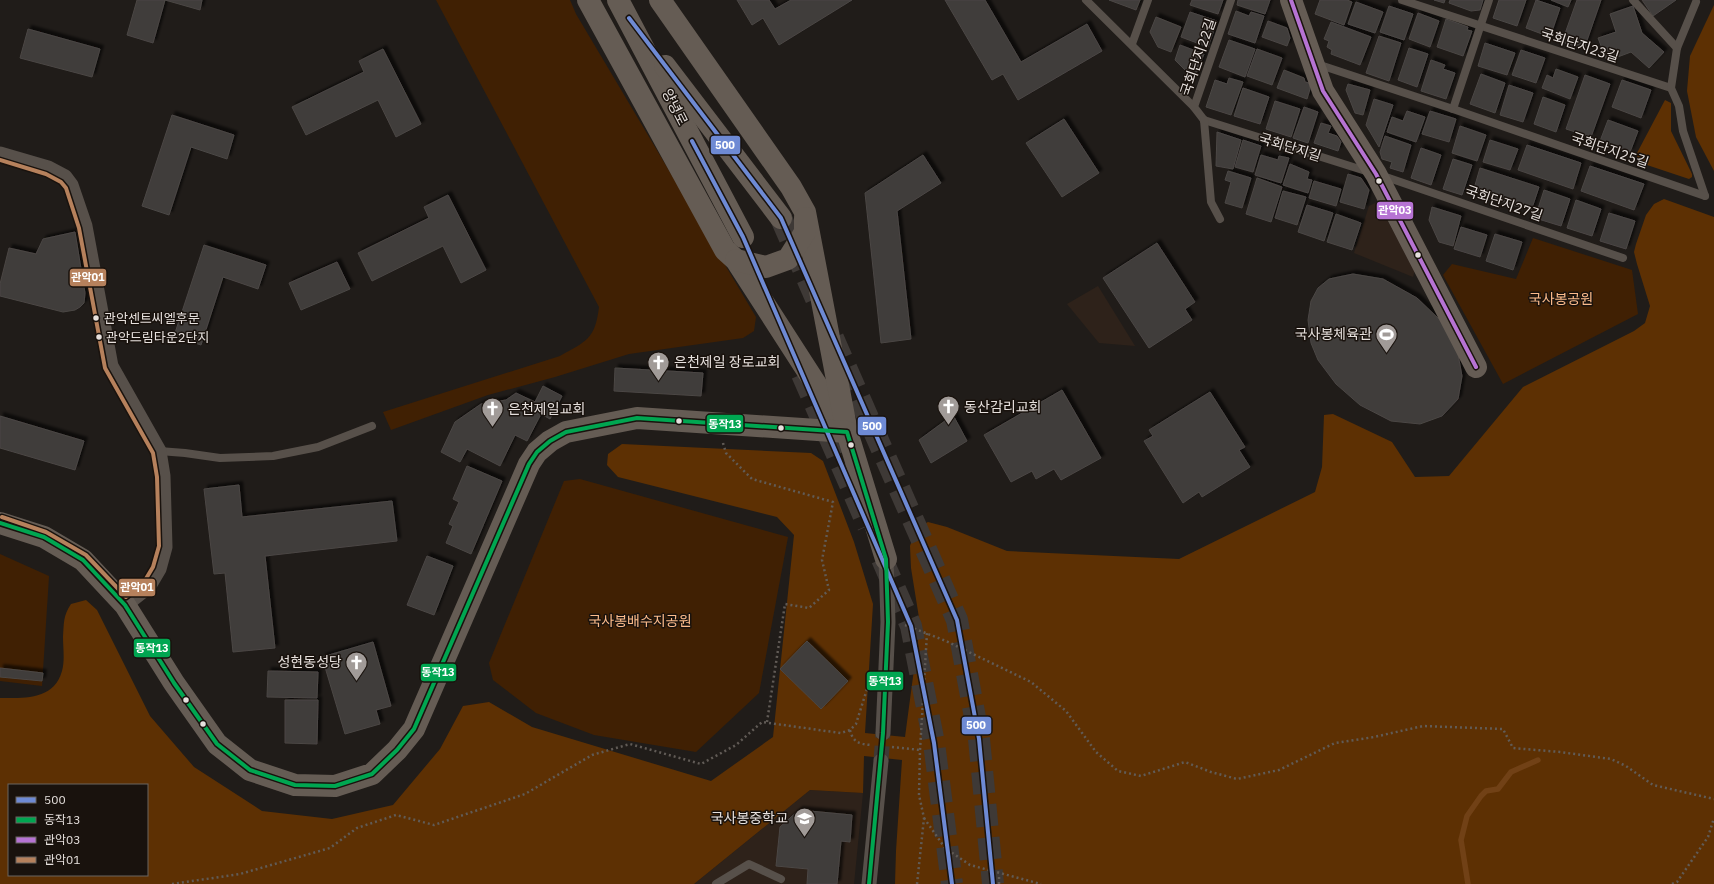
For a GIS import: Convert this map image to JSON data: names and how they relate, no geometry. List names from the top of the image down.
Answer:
{
  "streets": {
    "street": ["양녕로"],
    "lane": [
      "국회단지23길",
      "국회단지22길",
      "국회단지길",
      "국회단지25길",
      "국회단지27길"
    ]
  },
  "crossings": [
    ["국회단지23길", "국회단지25길"],
    ["국회단지22길", "국회단지길"],
    ["국회단지길", "국회단지27길"]
  ],
  "parks": ["국사봉공원", "국사봉배수지공원"],
  "places": {
    "other": ["관악센트씨엘후문", "관악드림타운2단지"],
    "sports": ["국사봉체육관"],
    "church": [
      "은천제일 장로교회",
      "동산감리교회",
      "은천제일교회",
      "성현동성당"
    ],
    "school or university": ["국사봉중학교"]
  },
  "lines": [
    "transit line 관악03",
    "transit line 500",
    "transit line 관악01",
    "transit line 동작13"
  ],
  "legend": [
    "500",
    "동작13",
    "관악03",
    "관악01"
  ]
}
